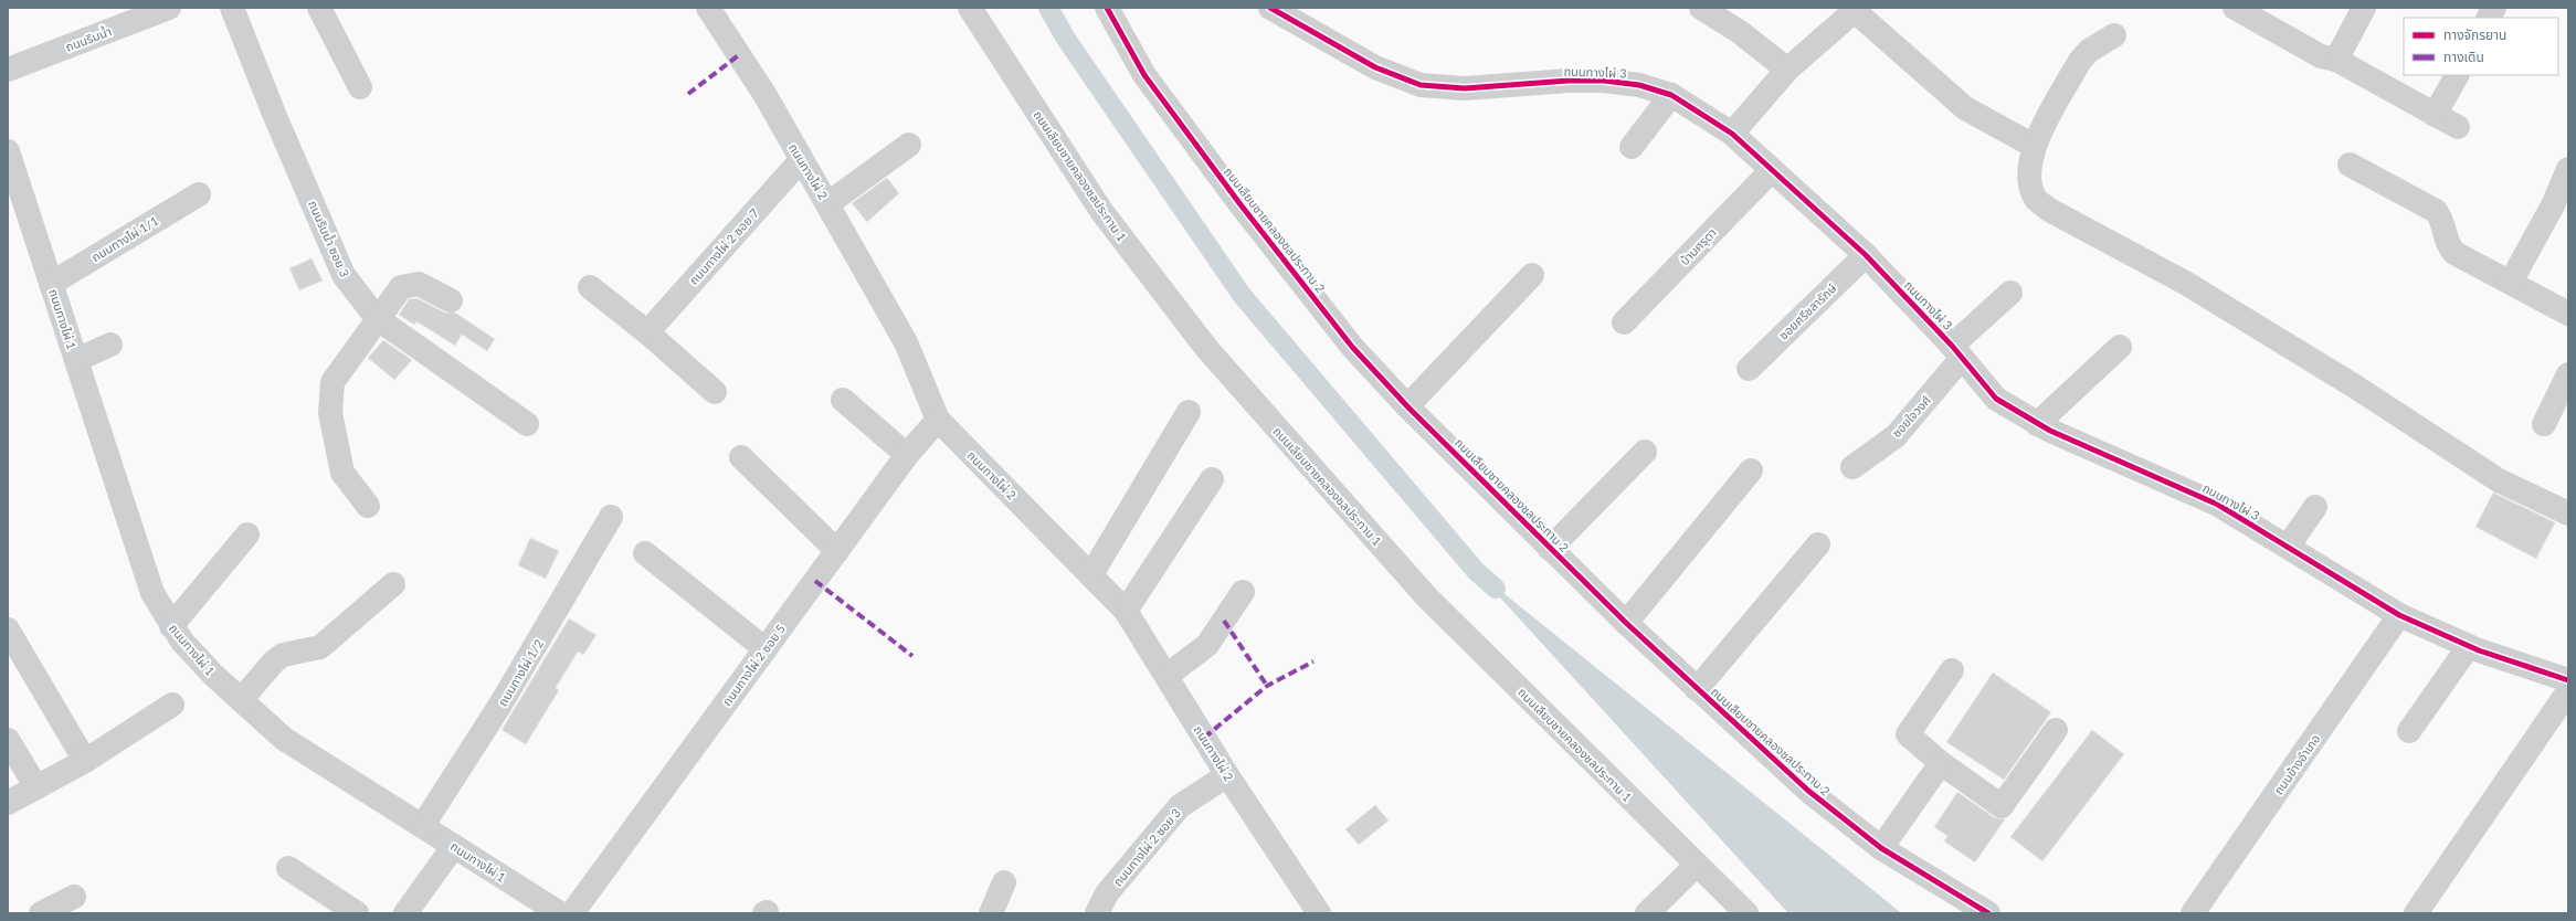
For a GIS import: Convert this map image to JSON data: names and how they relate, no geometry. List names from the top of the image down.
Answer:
{
  "streets": {
    "street": [
      "ถนนริมน้ำ",
      "ถนนทางไผ่ 3",
      "ถนนทางไผ่ 2",
      "ถนนเลียบชายคลองชลประทาน 1",
      "ถนนเลียบชายคลองชลประทาน 2",
      "ถนนทางไผ่ 1/1",
      "ถนนริมน้ำ ซอย 3",
      "ถนนทางไผ่ 2 ซอย 7",
      "บ้านศรุตา",
      "ซอยศรีชลารักษ์",
      "ถนนทางไผ่ 1",
      "ซอยใจวงศ์",
      "ถนนทางไผ่ 2 ซอย 5",
      "ถนนทางไผ่ 1/2",
      "ถนนข้างอำเภอ",
      "ถนนทางไผ่ 2 ซอย 3"
    ]
  },
  "crossings": [
    ["ถนนทางไผ่ 3", "บ้านศรุตา"],
    ["ถนนทางไผ่ 3", "ซอยศรีชลารักษ์"],
    ["ถนนทางไผ่ 3", "ซอยใจวงศ์"],
    ["ถนนทางไผ่ 3", "ถนนข้างอำเภอ"],
    ["ถนนทางไผ่ 2", "ถนนทางไผ่ 2 ซอย 7"],
    ["ถนนทางไผ่ 2", "ถนนทางไผ่ 2 ซอย 5"],
    ["ถนนทางไผ่ 2", "ถนนทางไผ่ 2 ซอย 3"],
    ["ถนนทางไผ่ 1/1", "ถนนทางไผ่ 1"],
    ["ถนนทางไผ่ 1", "ถนนทางไผ่ 1/2"]
  ],
  "legend": ["ทางจักรยาน", "ทางเดิน"]
}
